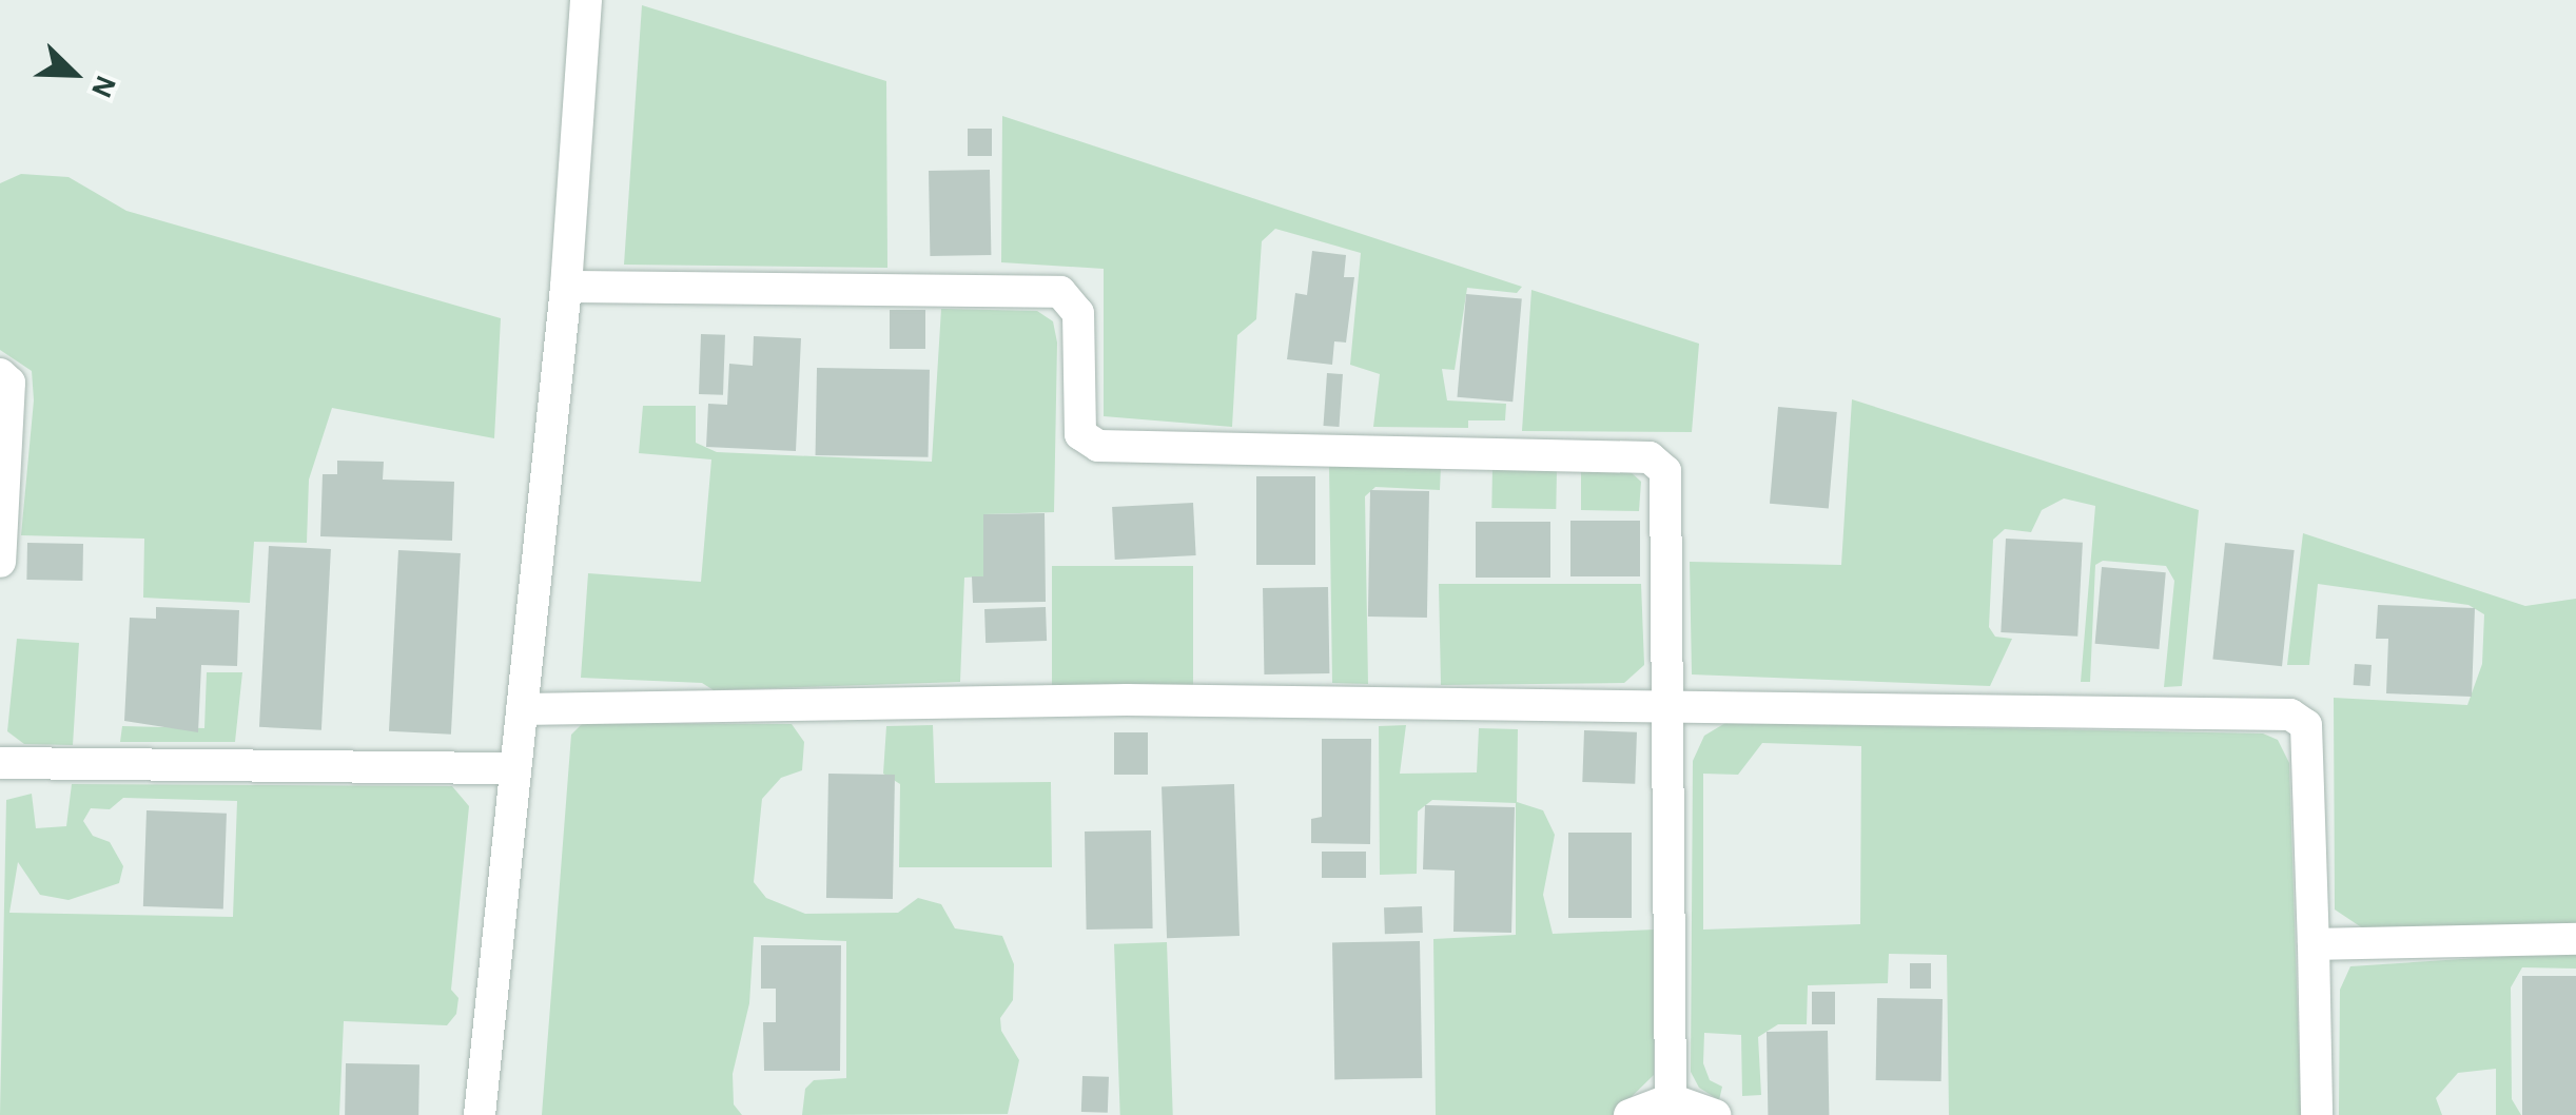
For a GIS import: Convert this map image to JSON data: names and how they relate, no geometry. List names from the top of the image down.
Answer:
{
  "north": "bottom right"
}
